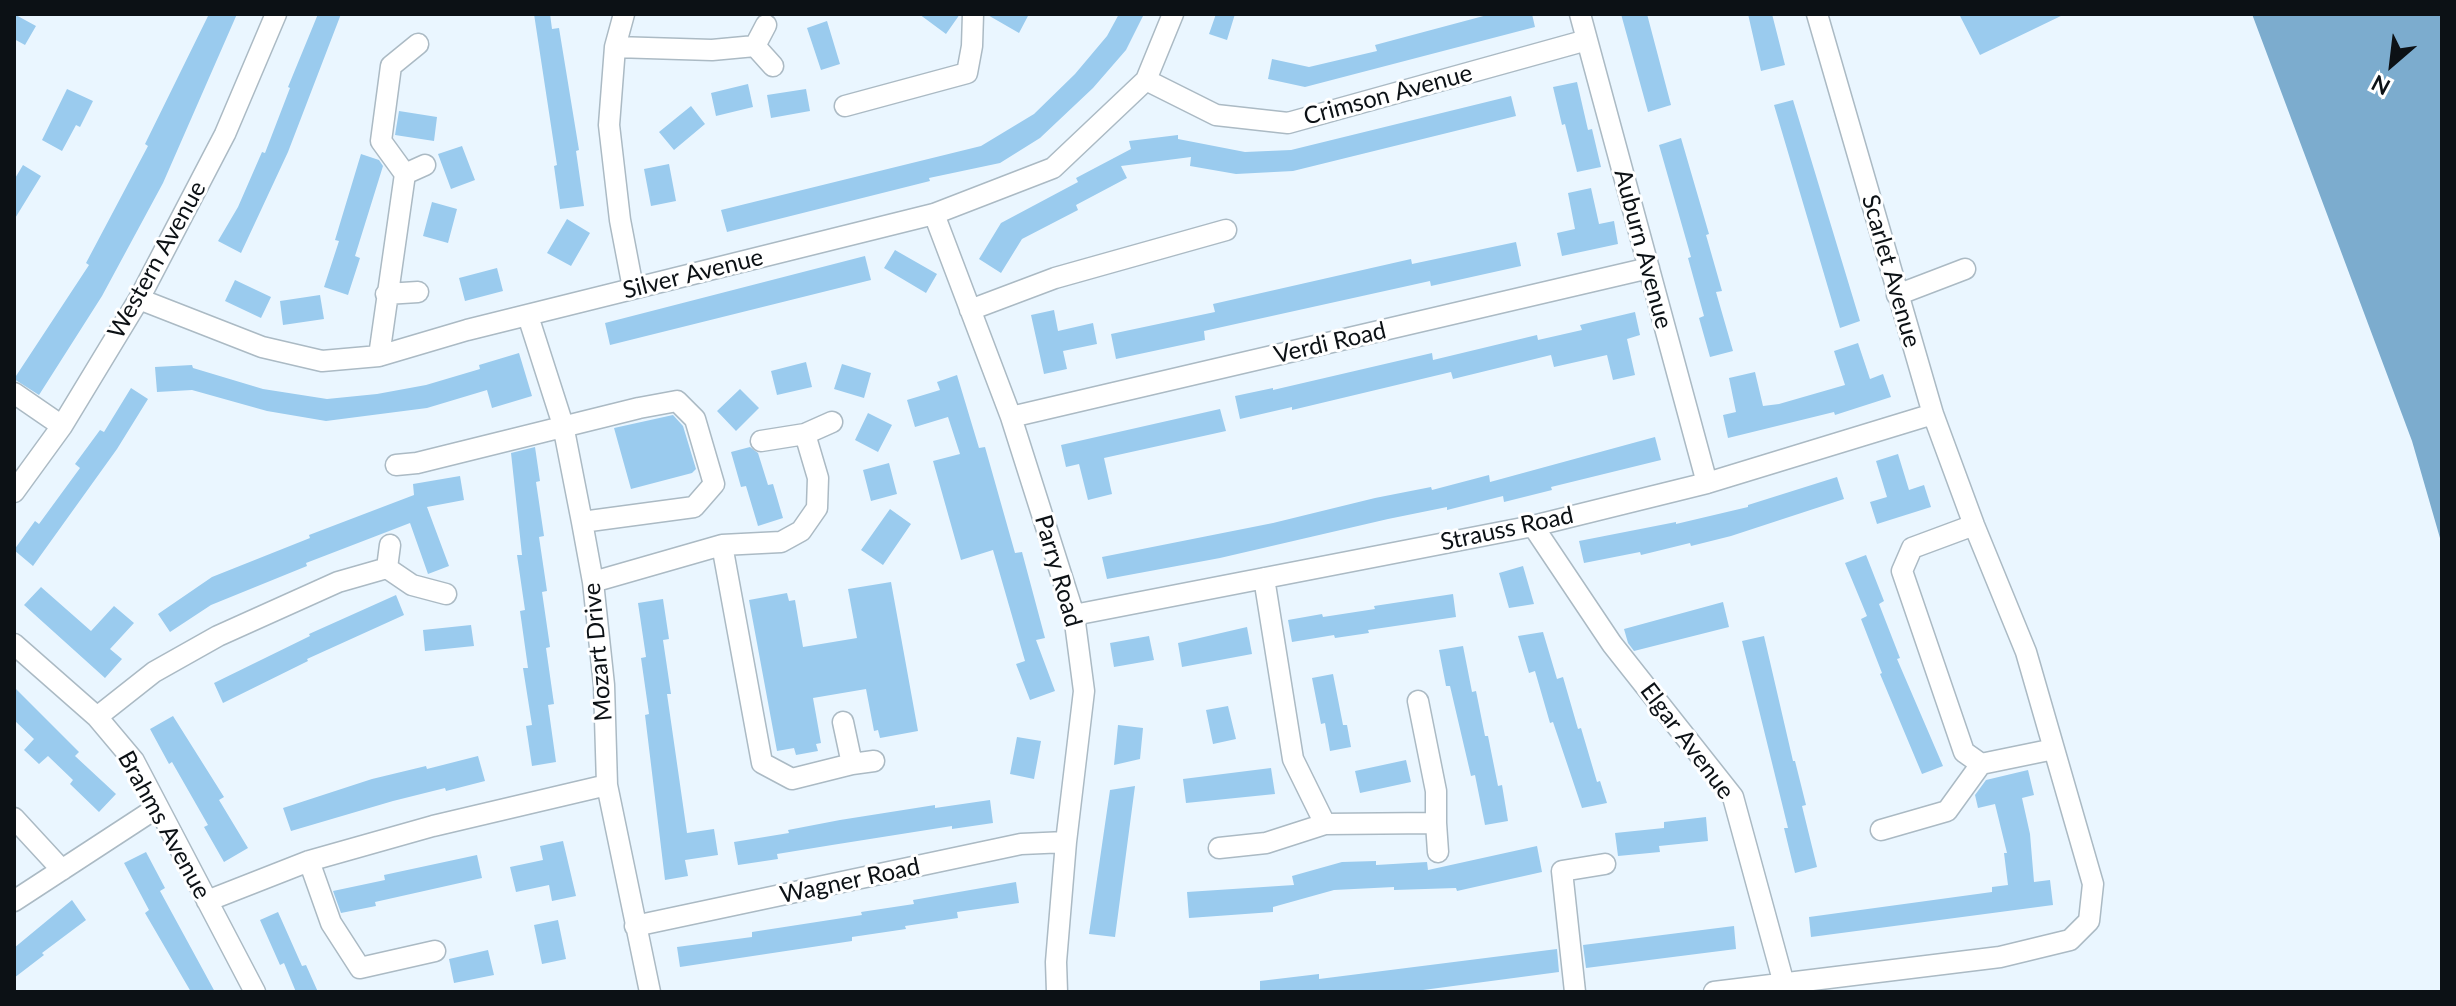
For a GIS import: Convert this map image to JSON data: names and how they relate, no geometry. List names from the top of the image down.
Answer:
{
  "streets": {
    "street": [
      "Crimson Avenue",
      "Auburn Avenue",
      "Western Avenue",
      "Scarlet Avenue",
      "Silver Avenue",
      "Verdi Road",
      "Strauss Road",
      "Parry Road",
      "Mozart Drive",
      "Elgar Avenue",
      "Brahms Avenue",
      "Wagner Road"
    ]
  },
  "crossings": [
    ["Crimson Avenue", "Auburn Avenue"],
    ["Crimson Avenue", "Silver Avenue"],
    ["Auburn Avenue", "Verdi Road"],
    ["Auburn Avenue", "Strauss Road"],
    ["Western Avenue", "Silver Avenue"],
    ["Scarlet Avenue", "Strauss Road"],
    ["Scarlet Avenue", "Elgar Avenue"],
    ["Silver Avenue", "Parry Road"],
    ["Silver Avenue", "Mozart Drive"],
    ["Verdi Road", "Parry Road"],
    ["Strauss Road", "Parry Road"],
    ["Strauss Road", "Elgar Avenue"],
    ["Parry Road", "Wagner Road"],
    ["Mozart Drive", "Wagner Road"]
  ],
  "north": "bottom left"
}
